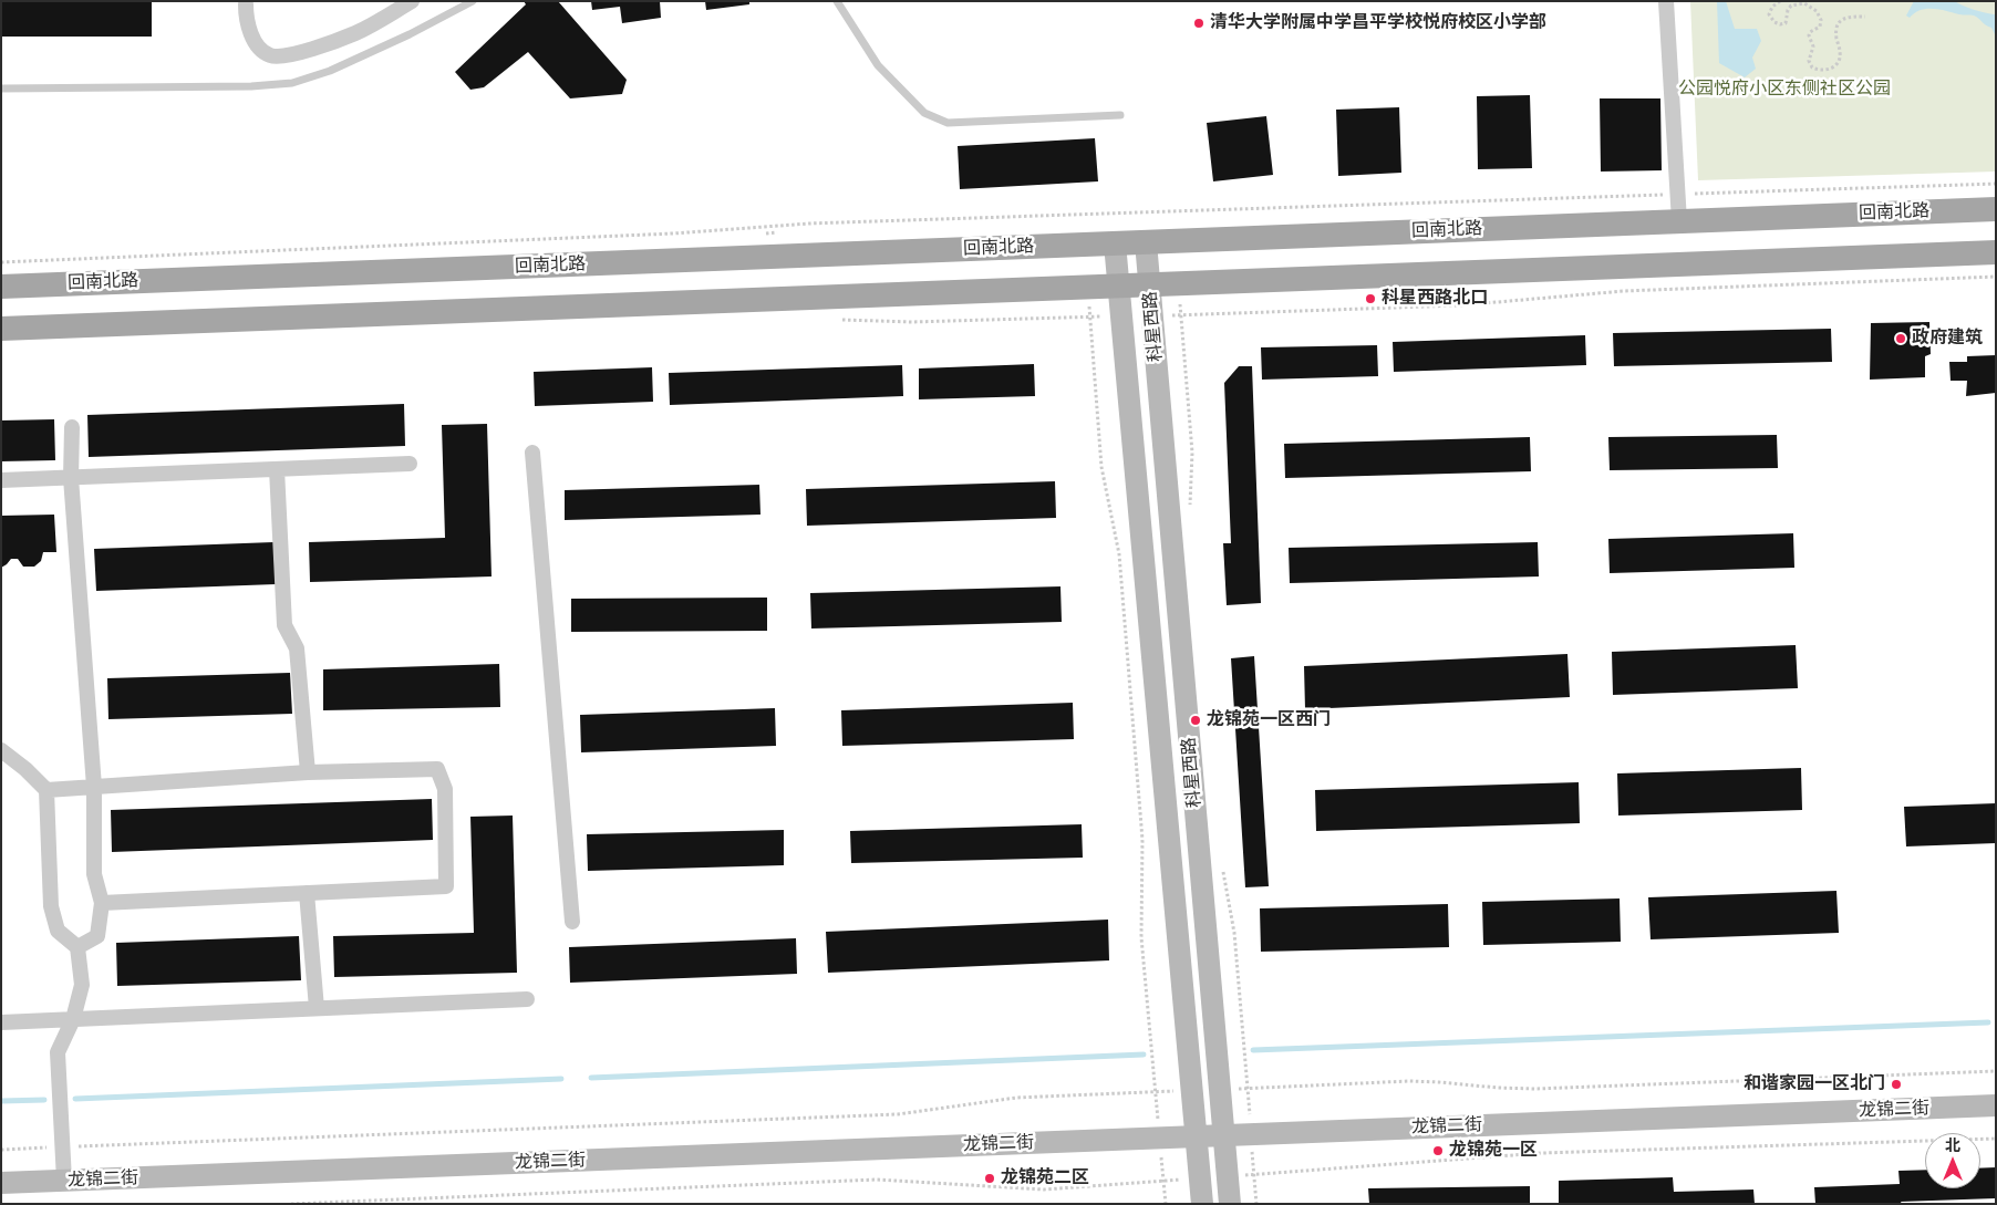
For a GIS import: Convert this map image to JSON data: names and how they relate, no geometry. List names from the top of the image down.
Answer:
{
  "streets": {
    "main road": ["回南北路"],
    "street": ["科星西路", "龙锦二街"]
  },
  "crossings": [
    ["回南北路", "科星西路"],
    ["科星西路", "龙锦二街"]
  ],
  "parks": ["公园悦府小区东侧社区公园"],
  "places": [
    "清华大学附属中学昌平学校悦府校区小学部",
    "科星西路北口",
    "政府建筑",
    "龙锦苑一区西门",
    "和谐家园一区北门",
    "龙锦苑一区",
    "龙锦苑二区"
  ],
  "north": "top"
}
